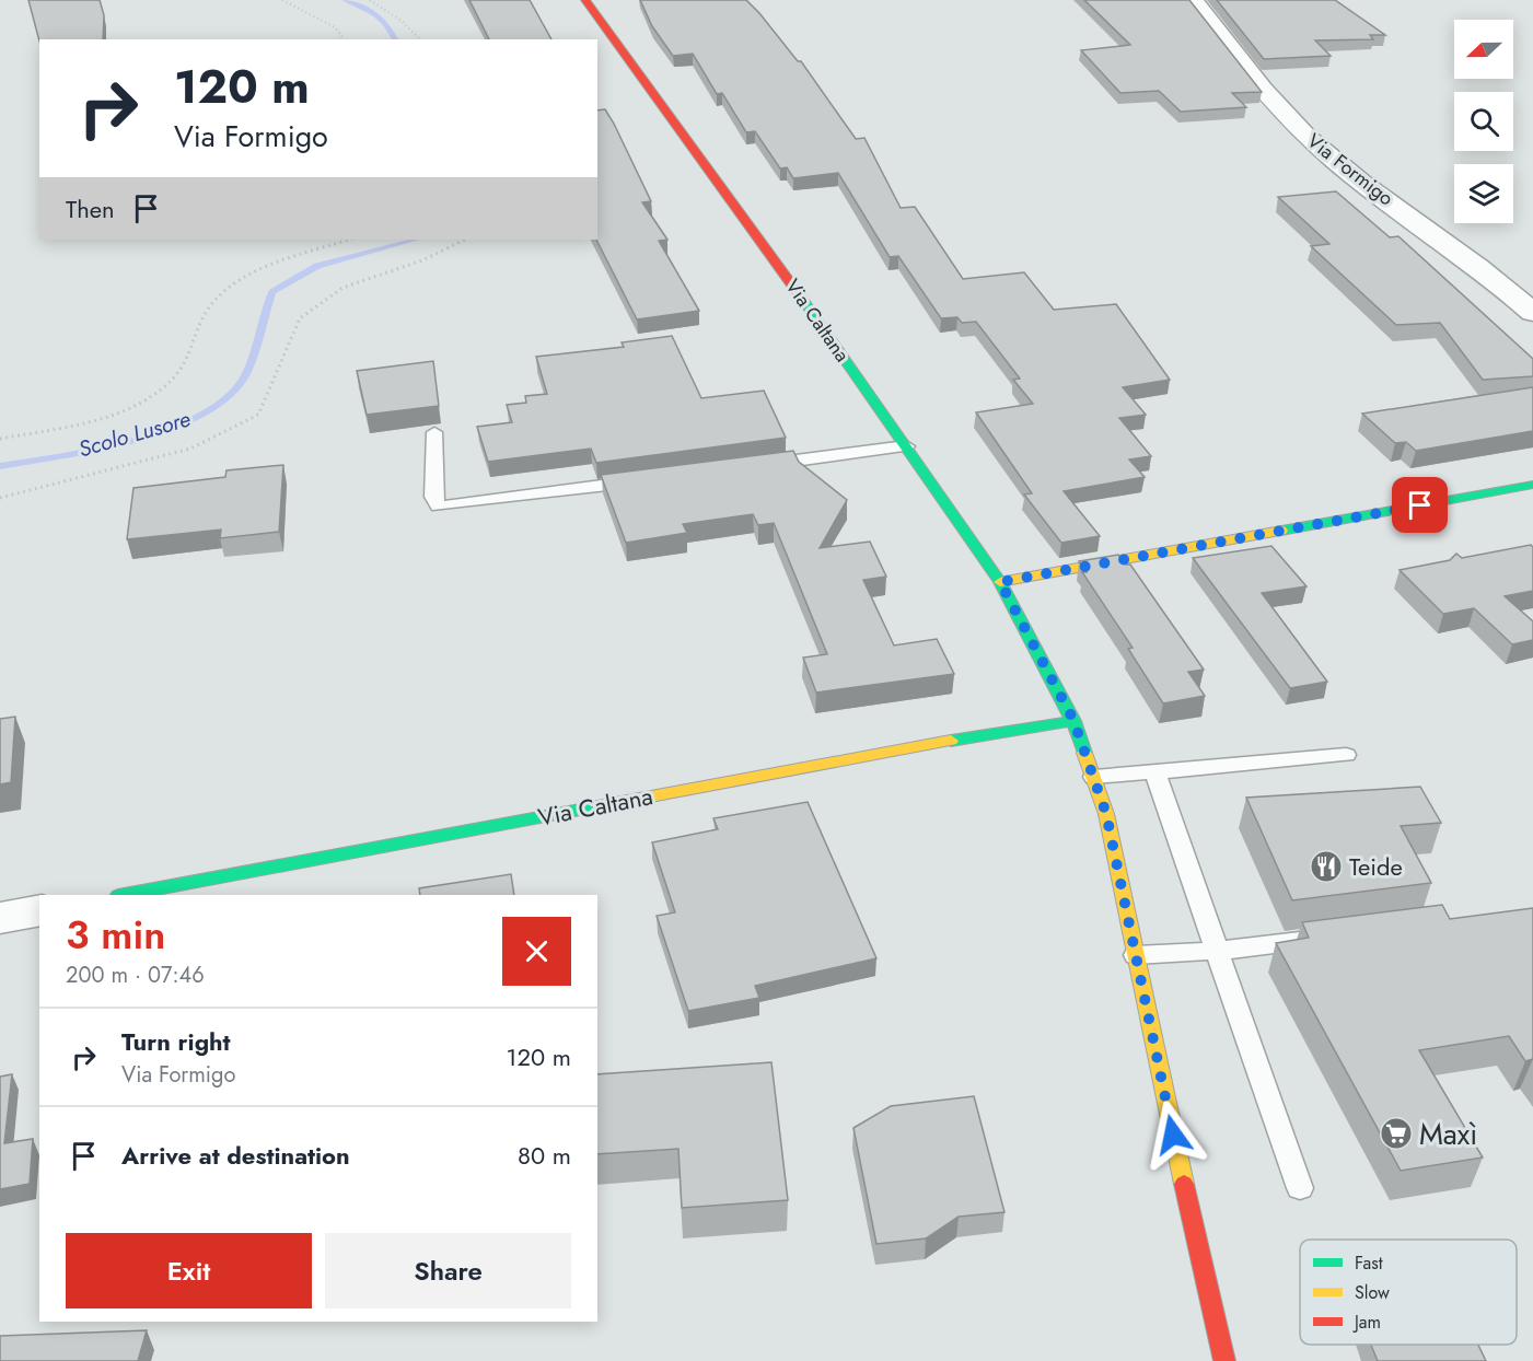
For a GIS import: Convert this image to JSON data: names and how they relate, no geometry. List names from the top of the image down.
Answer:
{
  "streets": {
    "main road": ["Via Caltana"],
    "street": ["Via Formigo"]
  },
  "water": ["Scolo Lusore"],
  "places": {
    "restaurant": ["Teide"],
    "supermarket": ["Maxì"]
  },
  "legend": ["Fast", "Slow", "Jam"],
  "north": "left",
  "page": {
    "turn": ["120 m", "Via Formigo"],
    "then": "Then",
    "heading": ["3 min", "200 m · 07:46"],
    "list": [
      {
        "name": "Turn right",
        "note": "Via Formigo",
        "value": "120 m"
      },
      {
        "name": "Arrive at destination",
        "value": "80 m"
      }
    ],
    "buttons": ["Exit", "Share"]
  }
}
